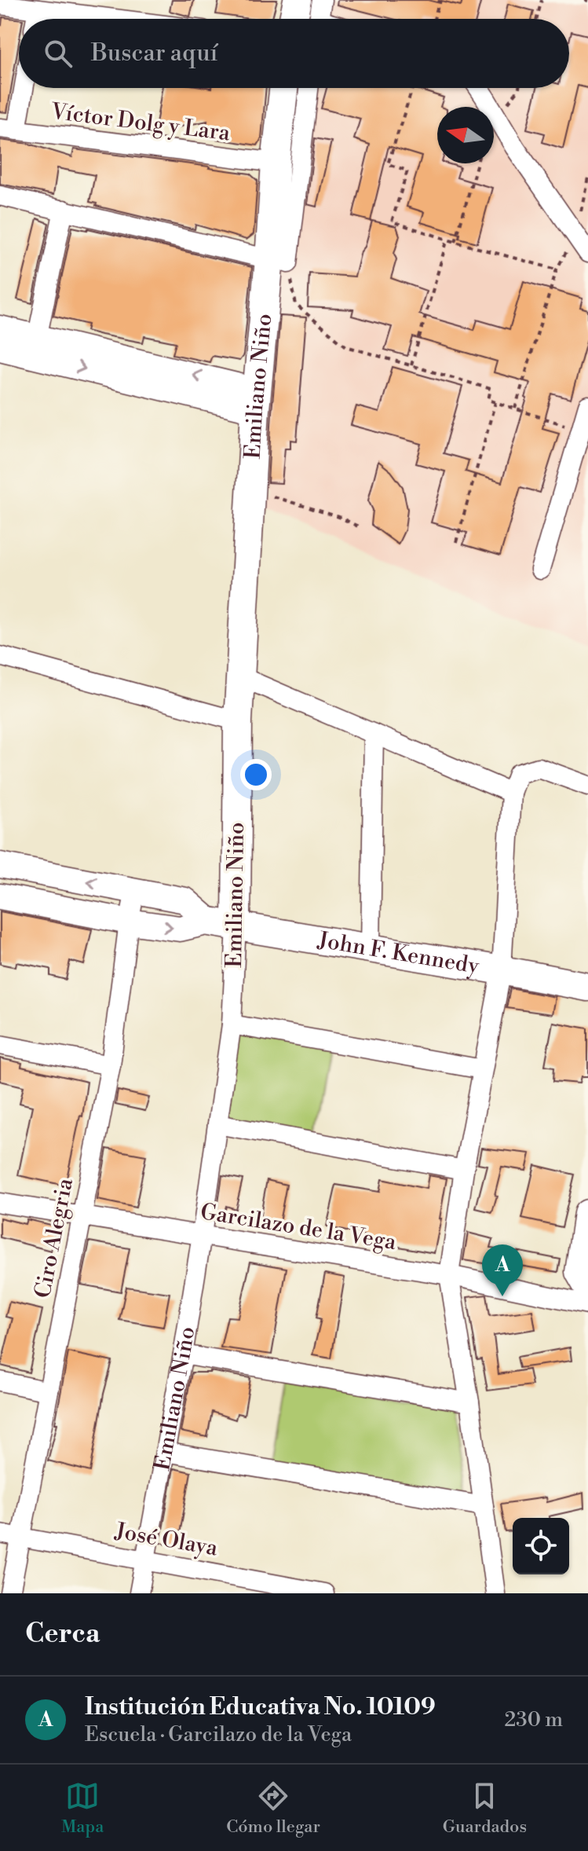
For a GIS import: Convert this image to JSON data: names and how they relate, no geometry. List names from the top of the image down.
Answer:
{
  "streets": {
    "main road": ["Emiliano Niño", "John F. Kennedy"],
    "street": [
      "Víctor Dolg y Lara",
      "Garcilazo de la Vega",
      "Ciro Alegria",
      "José Olaya"
    ]
  },
  "crossings": [
    ["Víctor Dolg y Lara", "Emiliano Niño"],
    ["Emiliano Niño", "John F. Kennedy"],
    ["Emiliano Niño", "Garcilazo de la Vega"],
    ["Emiliano Niño", "José Olaya"],
    ["John F. Kennedy", "Ciro Alegria"],
    ["Garcilazo de la Vega", "Ciro Alegria"],
    ["Ciro Alegria", "José Olaya"]
  ],
  "north": "left",
  "page": {
    "search": "Buscar aquí",
    "pins": "A",
    "heading": "Cerca",
    "list": [
      {
        "mark": "A",
        "name": "Institución Educativa No. 10109",
        "note": "Escuela · Garcilazo de la Vega",
        "value": "230 m"
      }
    ],
    "nav": ["Mapa", "Cómo llegar", "Guardados"]
  }
}
